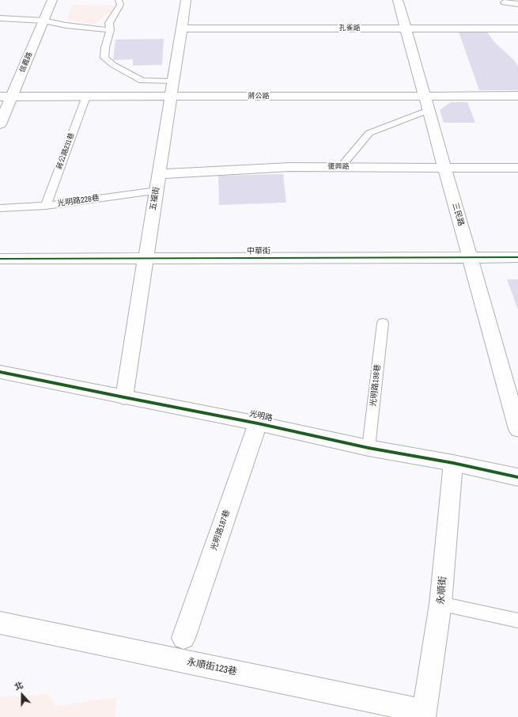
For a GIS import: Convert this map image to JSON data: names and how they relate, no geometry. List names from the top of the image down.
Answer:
{
  "streets": {
    "street": [
      "孔雀路",
      "信義路",
      "蔣公路",
      "復興路",
      "五福街",
      "三民路",
      "中華街",
      "光明路",
      "光明路187巷",
      "永順街",
      "永順街123巷"
    ],
    "lane": ["蔣公路231巷", "光明路228巷", "光明路198巷"]
  },
  "crossings": [
    ["孔雀路", "五福街"],
    ["孔雀路", "三民路"],
    ["信義路", "蔣公路"],
    ["蔣公路", "蔣公路231巷"],
    ["蔣公路", "五福街"],
    ["蔣公路", "三民路"],
    ["蔣公路231巷", "光明路228巷"],
    ["復興路", "五福街"],
    ["復興路", "三民路"],
    ["五福街", "光明路228巷"],
    ["五福街", "中華街"],
    ["五福街", "光明路"],
    ["三民路", "中華街"],
    ["光明路198巷", "光明路"],
    ["光明路", "光明路187巷"],
    ["光明路", "永順街"],
    ["永順街", "永順街123巷"]
  ],
  "north": "top"
}
